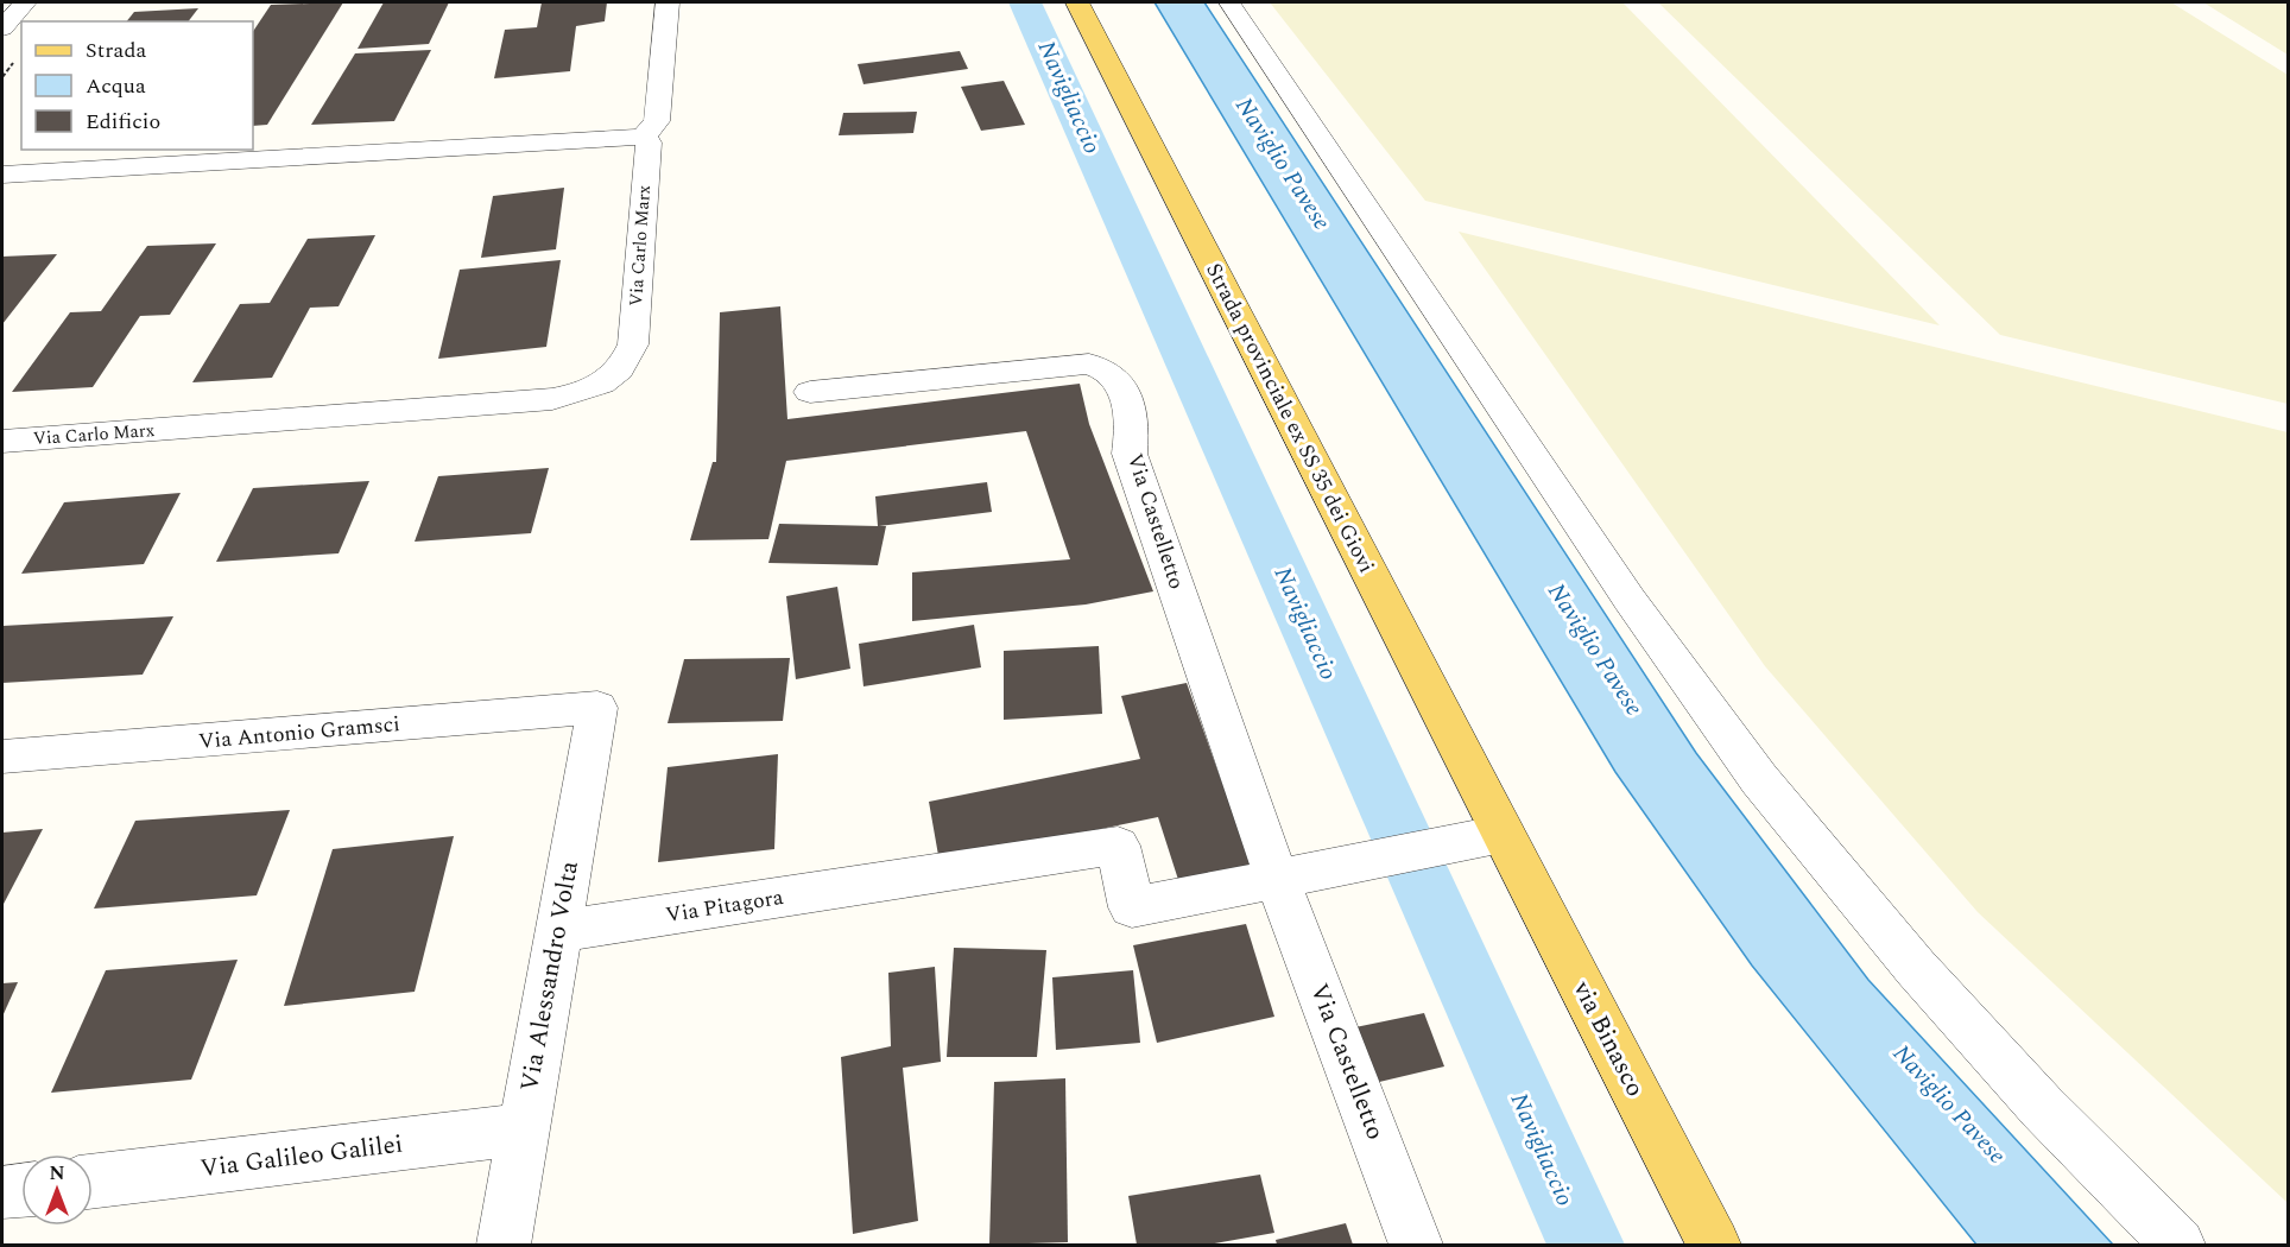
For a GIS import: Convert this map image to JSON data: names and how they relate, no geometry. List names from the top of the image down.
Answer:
{
  "streets": {
    "main road": ["Strada provinciale ex SS 35 dei Giovi", "via Binasco"],
    "street": [
      "Via Carlo Marx",
      "Via Castelletto",
      "Via Antonio Gramsci",
      "Via Pitagora",
      "Via Alessandro Volta",
      "Via Galileo Galilei"
    ]
  },
  "crossings": [
    ["Strada provinciale ex SS 35 dei Giovi", "via Binasco"],
    ["Via Castelletto", "Via Pitagora"],
    ["Via Antonio Gramsci", "Via Alessandro Volta"],
    ["Via Pitagora", "Via Alessandro Volta"],
    ["Via Alessandro Volta", "Via Galileo Galilei"]
  ],
  "water": ["Navigliaccio", "Naviglio Pavese"],
  "legend": ["Strada", "Acqua", "Edificio"],
  "north": "top"
}
